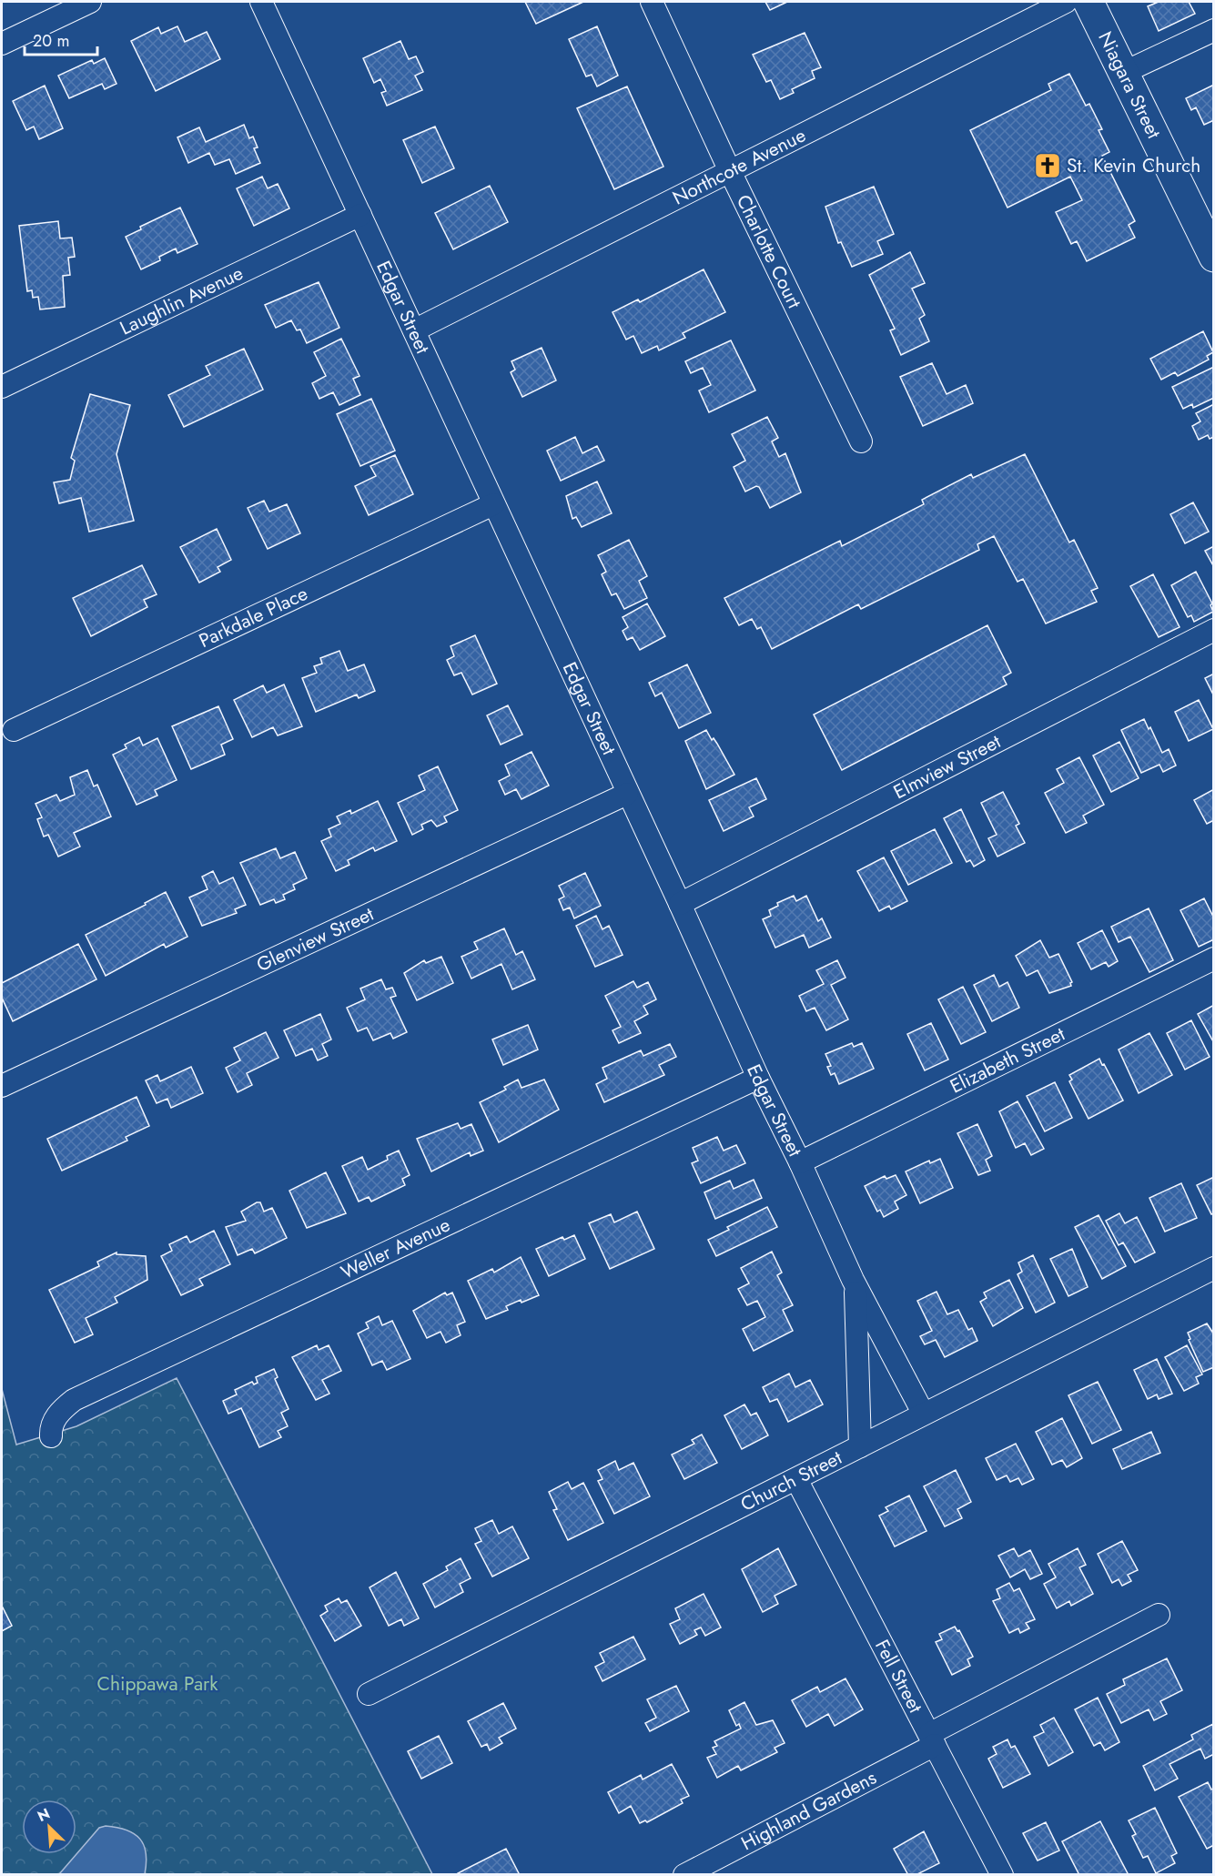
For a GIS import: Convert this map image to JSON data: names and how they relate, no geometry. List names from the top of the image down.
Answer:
{
  "streets": {
    "main road": ["Niagara Street"],
    "street": [
      "Northcote Avenue",
      "Charlotte Court",
      "Laughlin Avenue",
      "Edgar Street",
      "Parkdale Place",
      "Elmview Street",
      "Glenview Street",
      "Elizabeth Street",
      "Weller Avenue",
      "Church Street",
      "Fell Street",
      "Highland Gardens"
    ]
  },
  "crossings": [
    ["Northcote Avenue", "Charlotte Court"],
    ["Northcote Avenue", "Edgar Street"],
    ["Laughlin Avenue", "Edgar Street"],
    ["Edgar Street", "Parkdale Place"],
    ["Edgar Street", "Elmview Street"],
    ["Edgar Street", "Glenview Street"],
    ["Edgar Street", "Elizabeth Street"],
    ["Edgar Street", "Weller Avenue"],
    ["Edgar Street", "Church Street"],
    ["Church Street", "Fell Street"],
    ["Fell Street", "Highland Gardens"]
  ],
  "parks": ["Chippawa Park"],
  "places": {
    "church": ["St. Kevin Church"]
  },
  "scale_bar": "20 m",
  "north": "top left"
}
